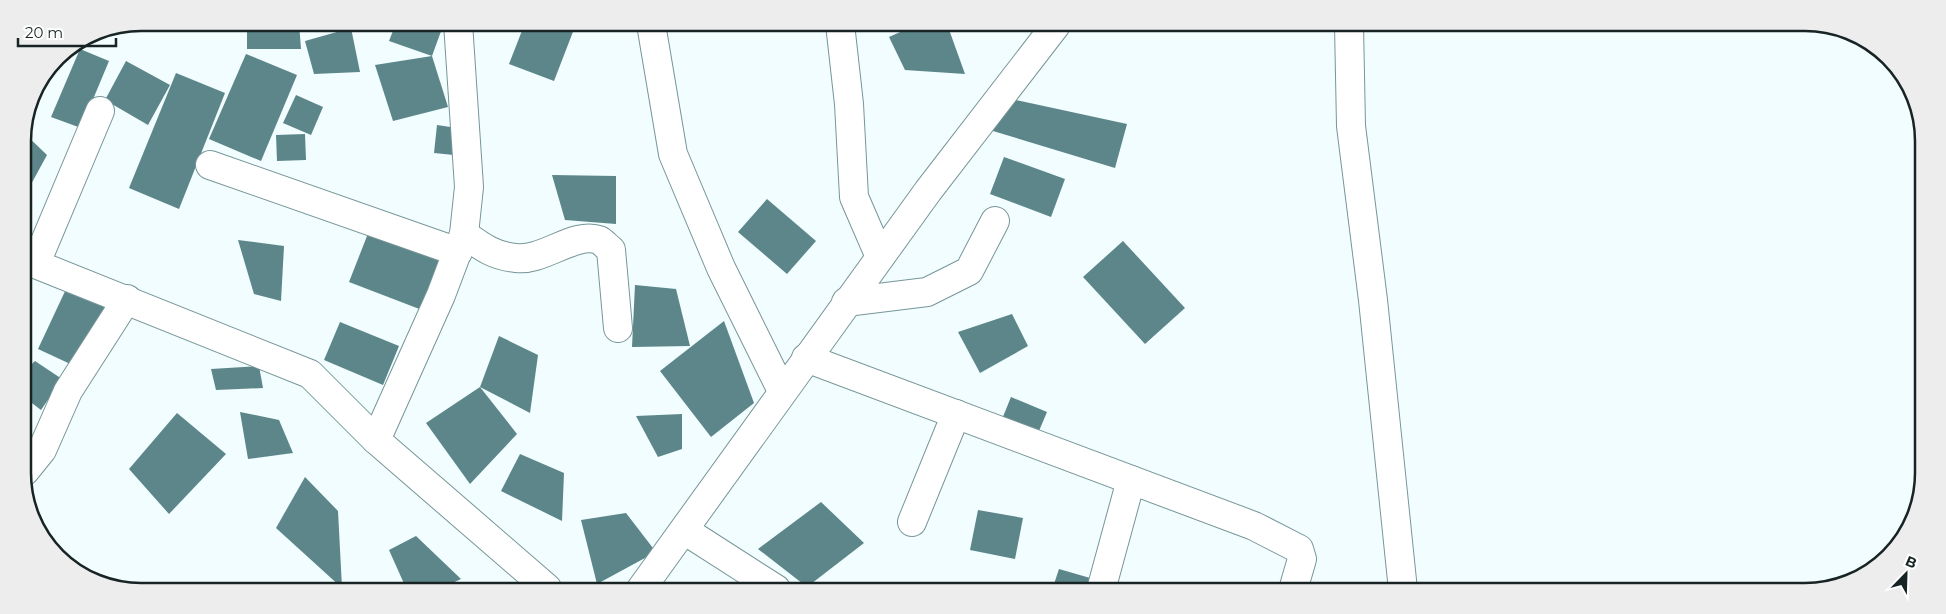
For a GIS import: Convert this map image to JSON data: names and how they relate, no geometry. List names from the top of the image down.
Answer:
{
  "scale_bar": "20 m",
  "north": "top right"
}
